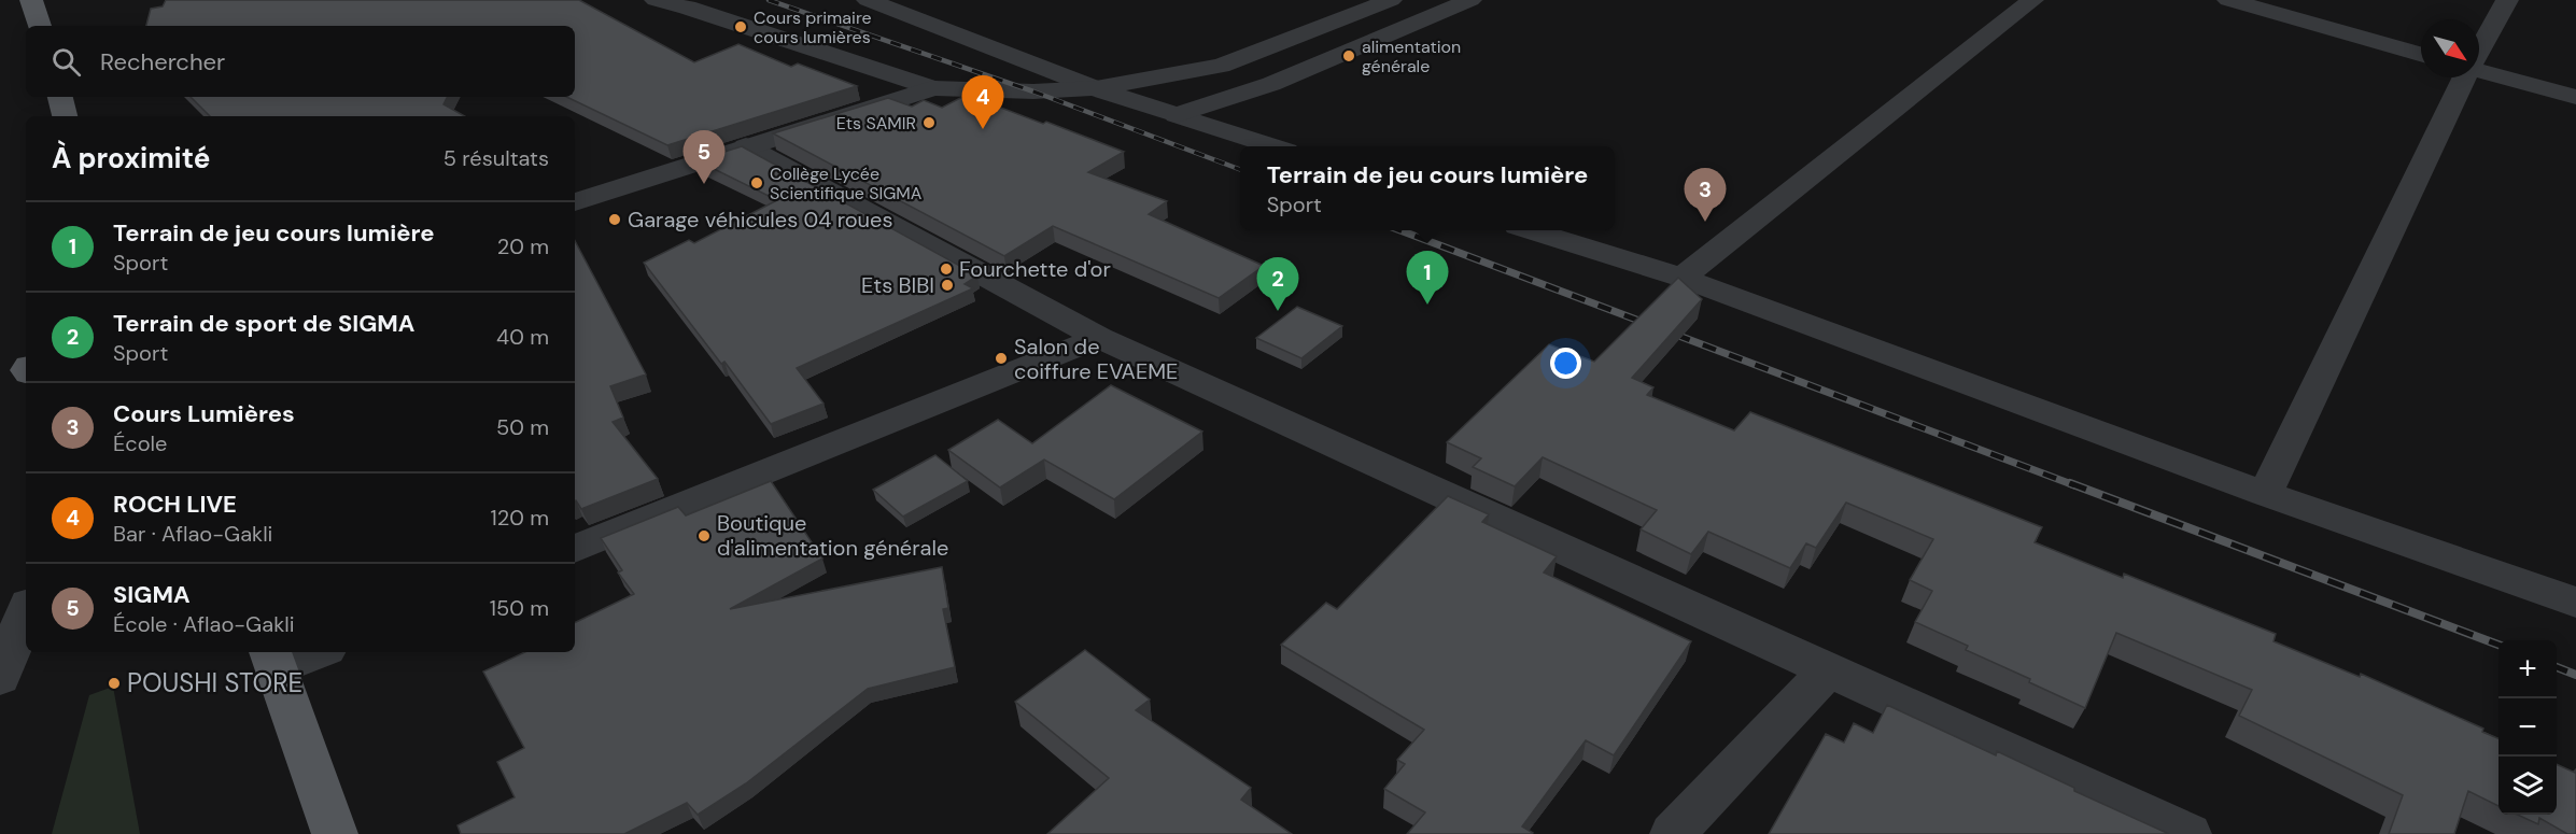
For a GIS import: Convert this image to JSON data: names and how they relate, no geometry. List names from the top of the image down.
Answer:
{
  "places": [
    "Cours primaire cours lumières",
    "alimentation générale",
    "Ets SAMIR",
    "Collège Lycée Scientifique SIGMA",
    "Garage véhicules 04 roues",
    "Fourchette d'or",
    "Ets BIBI",
    "Salon de coiffure EVAEME",
    "Boutique d'alimentation générale",
    "POUSHI STORE"
  ],
  "north": "bottom right",
  "page": {
    "search": "Rechercher",
    "pins": [
      "4",
      "5",
      "3",
      "1",
      "2"
    ],
    "heading": ["À proximité", "5 résultats"],
    "popup": ["Terrain de jeu cours lumière", "Sport"],
    "list": [
      {
        "mark": "1",
        "name": "Terrain de jeu cours lumière",
        "note": "Sport",
        "value": "20 m"
      },
      {
        "mark": "2",
        "name": "Terrain de sport de SIGMA",
        "note": "Sport",
        "value": "40 m"
      },
      {
        "mark": "3",
        "name": "Cours Lumières",
        "note": "École",
        "value": "50 m"
      },
      {
        "mark": "4",
        "name": "ROCH LIVE",
        "note": "Bar · Aflao-Gakli",
        "value": "120 m"
      },
      {
        "mark": "5",
        "name": "SIGMA",
        "note": "École · Aflao-Gakli",
        "value": "150 m"
      }
    ],
    "map_buttons": ["+", "−"]
  }
}
